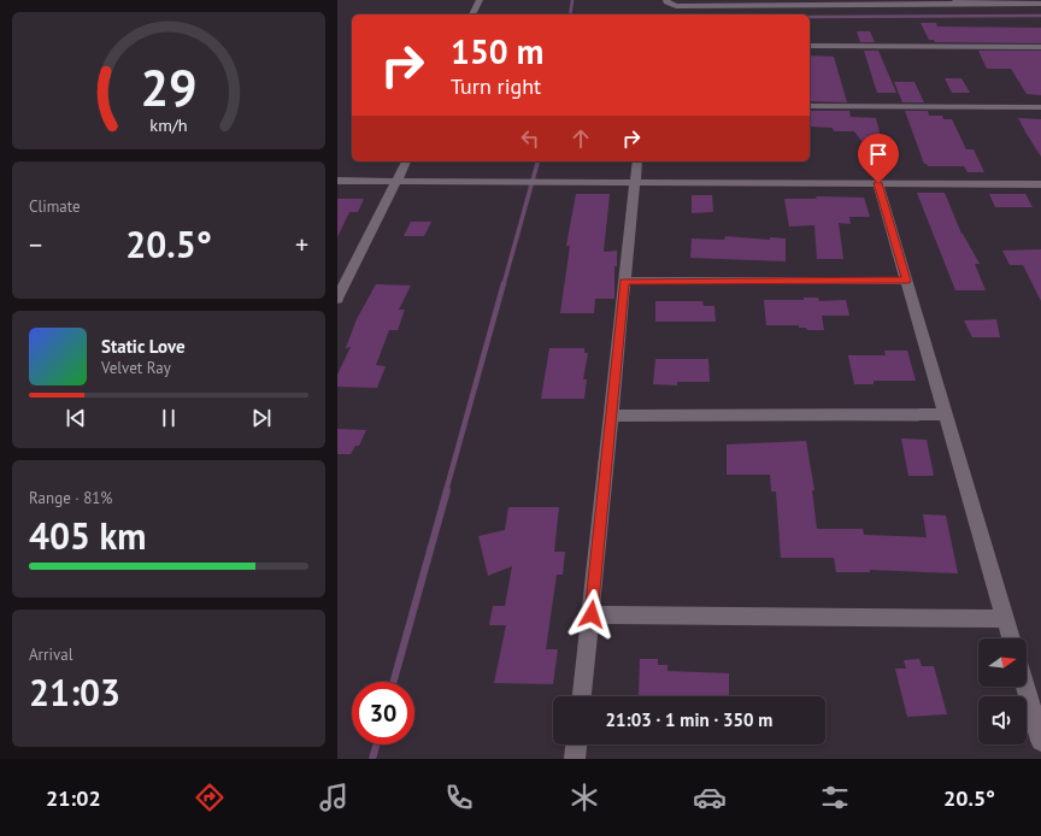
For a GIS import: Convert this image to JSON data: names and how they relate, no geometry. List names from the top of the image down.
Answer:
{
  "north": "right",
  "page": {
    "turn": ["150 m", "Turn right"],
    "tile": [
      "Climate",
      ["Range · 81%", "405 km"],
      ["Arrival", "21:03"]
    ],
    "heat": ["−", "20.5°", "+"],
    "song": ["Static Love", "Velvet Ray"],
    "limit": "30",
    "trip": "21:03 · 1 min · 350 m",
    "tabs": ["21:02", "20.5°"],
    "gauge": ["29", "km/h"]
  }
}
